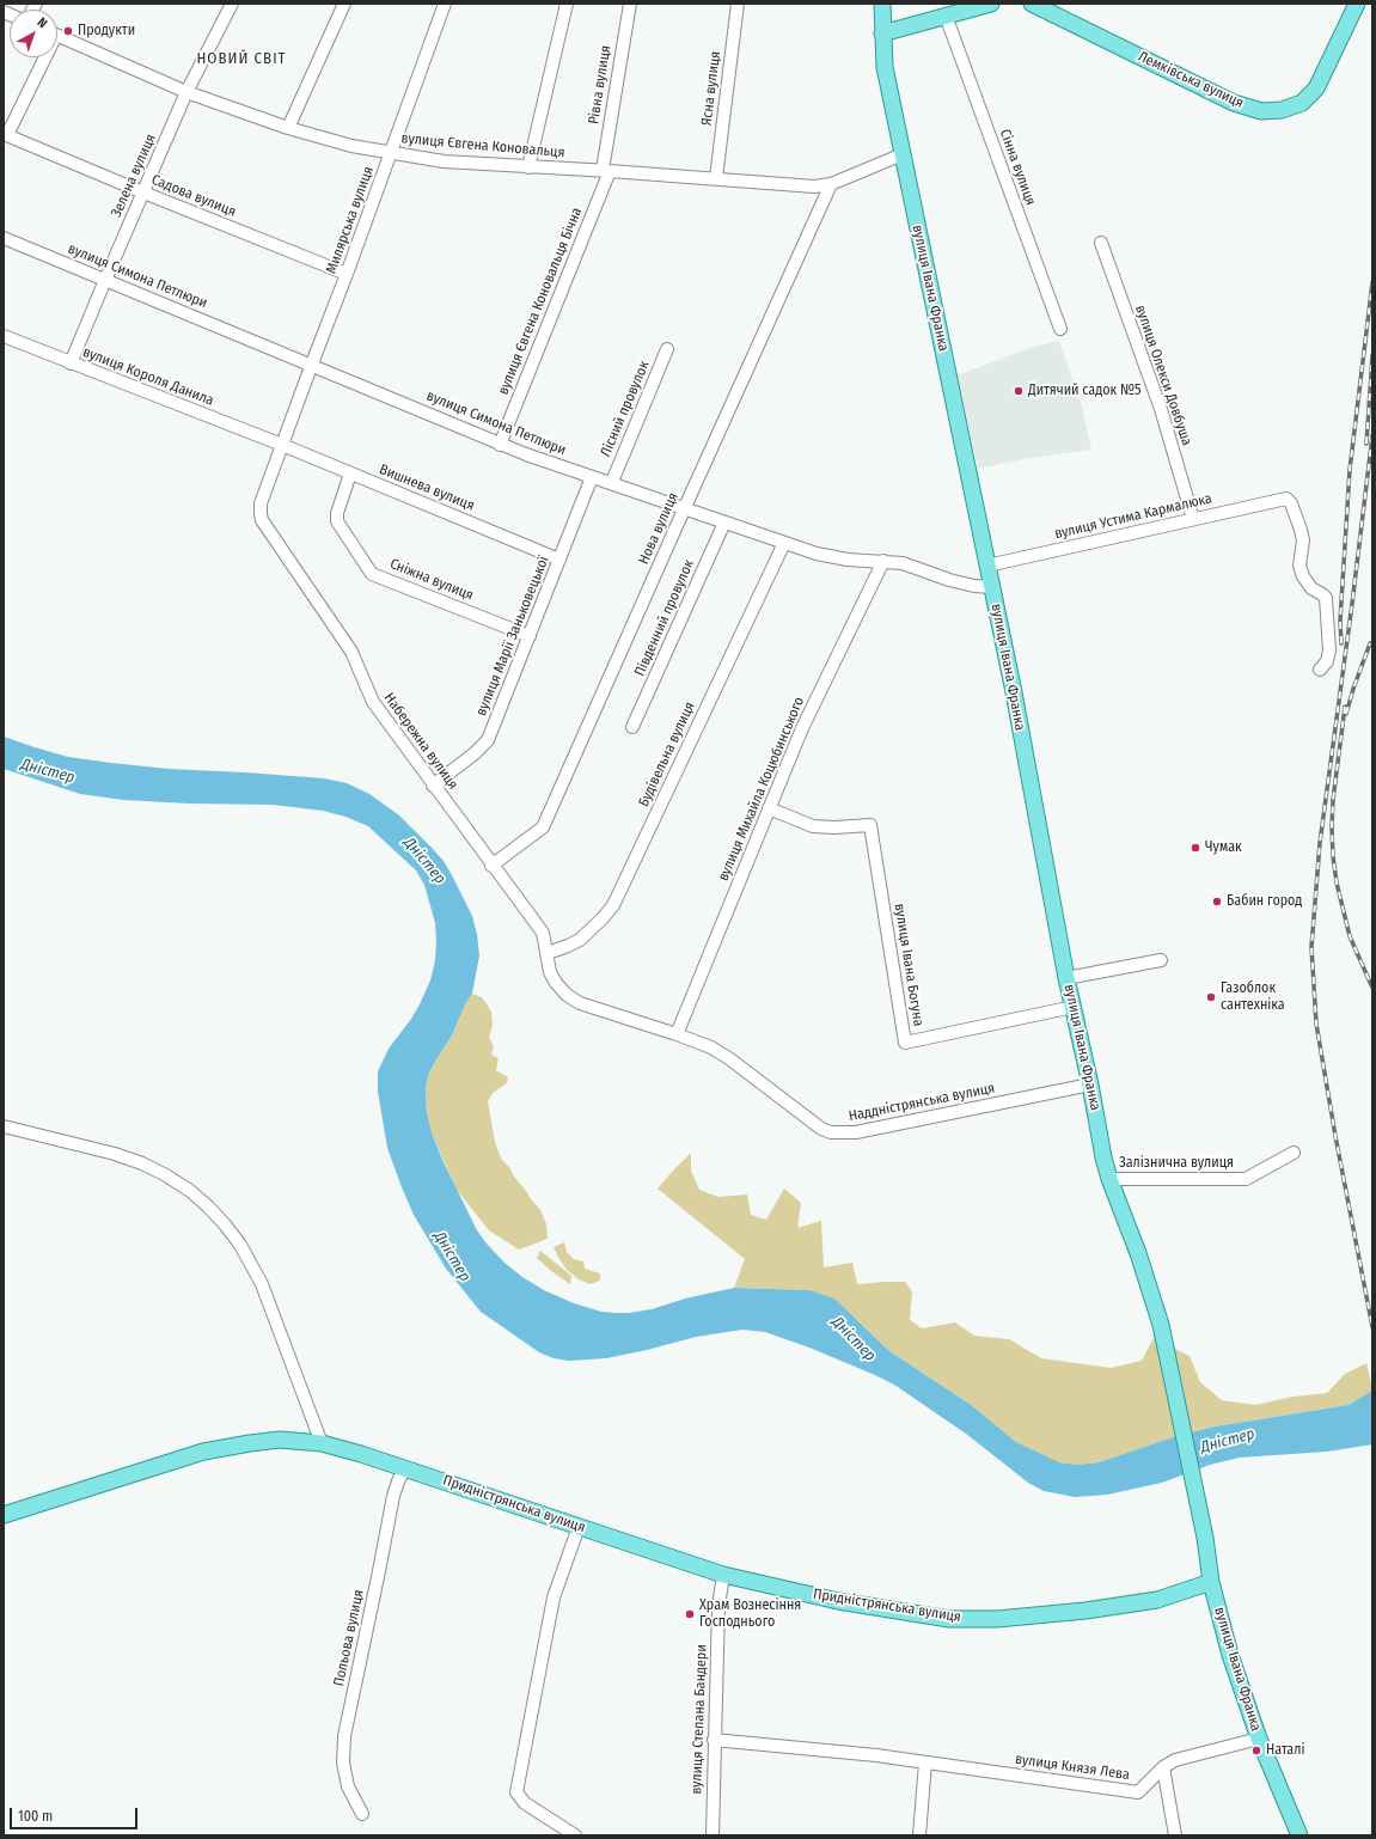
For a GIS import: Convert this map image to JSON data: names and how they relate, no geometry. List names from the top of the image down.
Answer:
{
  "streets": {
    "main road": ["Лемківська вулиця", "вулиця Івана Франка", "Придністрянська вулиця"],
    "street": [
      "Рівна вулиця",
      "Ясна вулиця",
      "вулиця Євгена Коновальця",
      "Сінна вулиця",
      "Зелена вулиця",
      "Садова вулиця",
      "Милярська вулиця",
      "вулиця Симона Петлюри",
      "вулиця Євгена Коновальця Бічна",
      "вулиця Олекси Довбуша",
      "вулиця Короля Данила",
      "Лісний провулок",
      "Вишнева вулиця",
      "вулиця Устима Кармалюка",
      "Нова вулиця",
      "Сніжна вулиця",
      "Південний провулок",
      "вулиця Марії Заньковецької",
      "Набережна вулиця",
      "Будівельна вулиця",
      "вулиця Михайла Коцюбинського",
      "вулиця Івана Богуна",
      "Наддністрянська вулиця",
      "Залізнична вулиця",
      "Польова вулиця",
      "вулиця Степана Бандери",
      "вулиця Князя Лева"
    ]
  },
  "crossings": [
    ["Рівна вулиця", "вулиця Євгена Коновальця"],
    ["Рівна вулиця", "вулиця Євгена Коновальця Бічна"],
    ["Ясна вулиця", "вулиця Євгена Коновальця"],
    ["вулиця Євгена Коновальця", "Зелена вулиця"],
    ["вулиця Євгена Коновальця", "Милярська вулиця"],
    ["вулиця Євгена Коновальця", "вулиця Івана Франка"],
    ["вулиця Євгена Коновальця", "вулиця Євгена Коновальця Бічна"],
    ["вулиця Євгена Коновальця", "Нова вулиця"],
    ["Зелена вулиця", "Садова вулиця"],
    ["Зелена вулиця", "вулиця Симона Петлюри"],
    ["Зелена вулиця", "вулиця Короля Данила"],
    ["Садова вулиця", "Милярська вулиця"],
    ["Милярська вулиця", "вулиця Симона Петлюри"],
    ["Милярська вулиця", "вулиця Короля Данила"],
    ["Милярська вулиця", "Вишнева вулиця"],
    ["Милярська вулиця", "Набережна вулиця"],
    ["вулиця Симона Петлюри", "вулиця Івана Франка"],
    ["вулиця Симона Петлюри", "вулиця Євгена Коновальця Бічна"],
    ["вулиця Симона Петлюри", "Лісний провулок"],
    ["вулиця Симона Петлюри", "Нова вулиця"],
    ["вулиця Симона Петлюри", "Південний провулок"],
    ["вулиця Симона Петлюри", "вулиця Марії Заньковецької"],
    ["вулиця Симона Петлюри", "Будівельна вулиця"],
    ["вулиця Симона Петлюри", "вулиця Михайла Коцюбинського"],
    ["вулиця Івана Франка", "вулиця Устима Кармалюка"],
    ["вулиця Івана Франка", "вулиця Івана Богуна"],
    ["вулиця Івана Франка", "Наддністрянська вулиця"],
    ["вулиця Івана Франка", "Залізнична вулиця"],
    ["вулиця Івана Франка", "Придністрянська вулиця"],
    ["вулиця Івана Франка", "вулиця Князя Лева"],
    ["вулиця Олекси Довбуша", "вулиця Устима Кармалюка"],
    ["вулиця Короля Данила", "Вишнева вулиця"],
    ["вулиця Короля Данила", "Набережна вулиця"],
    ["Вишнева вулиця", "Сніжна вулиця"],
    ["Вишнева вулиця", "вулиця Марії Заньковецької"],
    ["Вишнева вулиця", "Набережна вулиця"],
    ["Нова вулиця", "Набережна вулиця"],
    ["Сніжна вулиця", "вулиця Марії Заньковецької"],
    ["вулиця Марії Заньковецької", "Набережна вулиця"],
    ["Набережна вулиця", "Будівельна вулиця"],
    ["Набережна вулиця", "Наддністрянська вулиця"],
    ["вулиця Михайла Коцюбинського", "вулиця Івана Богуна"],
    ["вулиця Михайла Коцюбинського", "Наддністрянська вулиця"],
    ["Придністрянська вулиця", "Польова вулиця"],
    ["Придністрянська вулиця", "вулиця Степана Бандери"],
    ["вулиця Степана Бандери", "вулиця Князя Лева"]
  ],
  "districts": ["НОВИЙ СВІТ"],
  "water": ["Дністер"],
  "places": [
    "Продукти",
    "Дитячий садок №5",
    "Чумак",
    "Бабин город",
    "Газоблок сантехніка",
    "Храм Вознесіння Господнього",
    "Наталi"
  ],
  "scale_bar": "100 m",
  "north": "top right"
}
